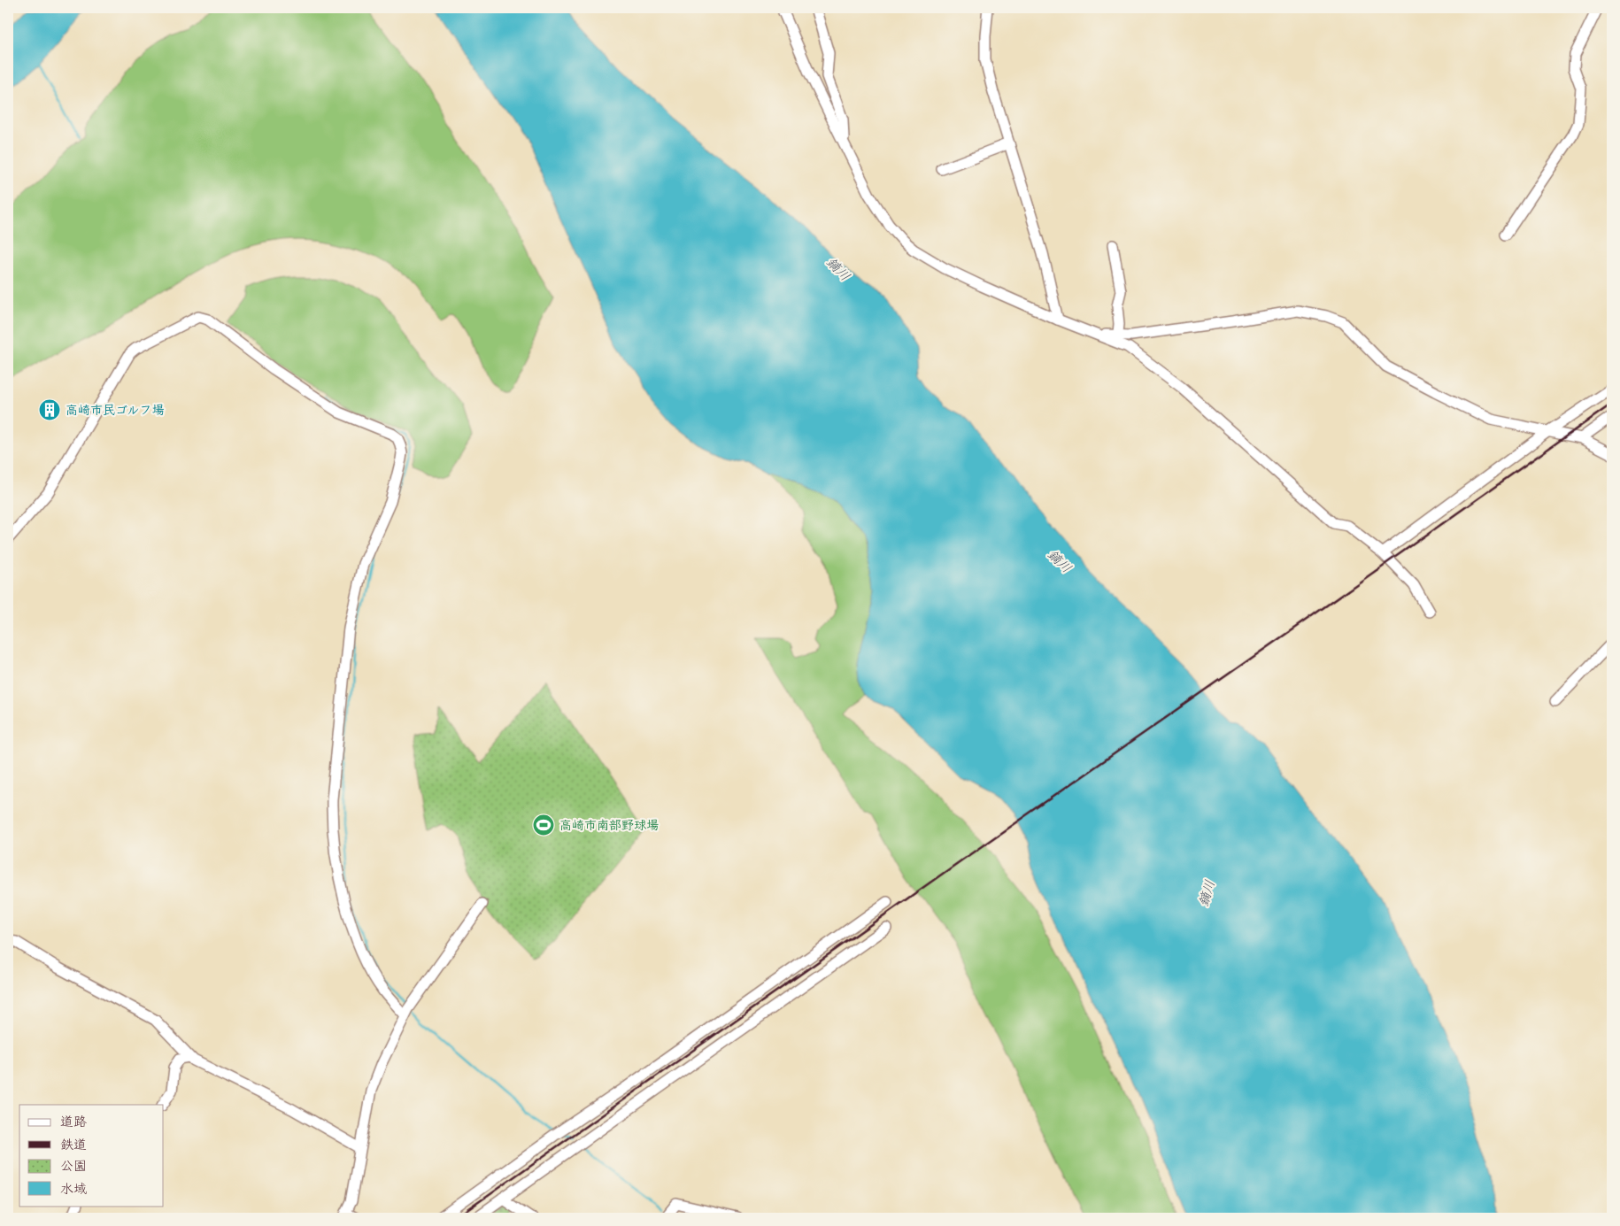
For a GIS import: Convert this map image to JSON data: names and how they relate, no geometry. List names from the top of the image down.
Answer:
{
  "water": ["鏑川"],
  "places": {
    "building": ["高崎市民ゴルフ場"],
    "sports": ["高崎市南部野球場"]
  },
  "legend": [
    "道路",
    "鉄道",
    "公園",
    "水域"
  ]
}
